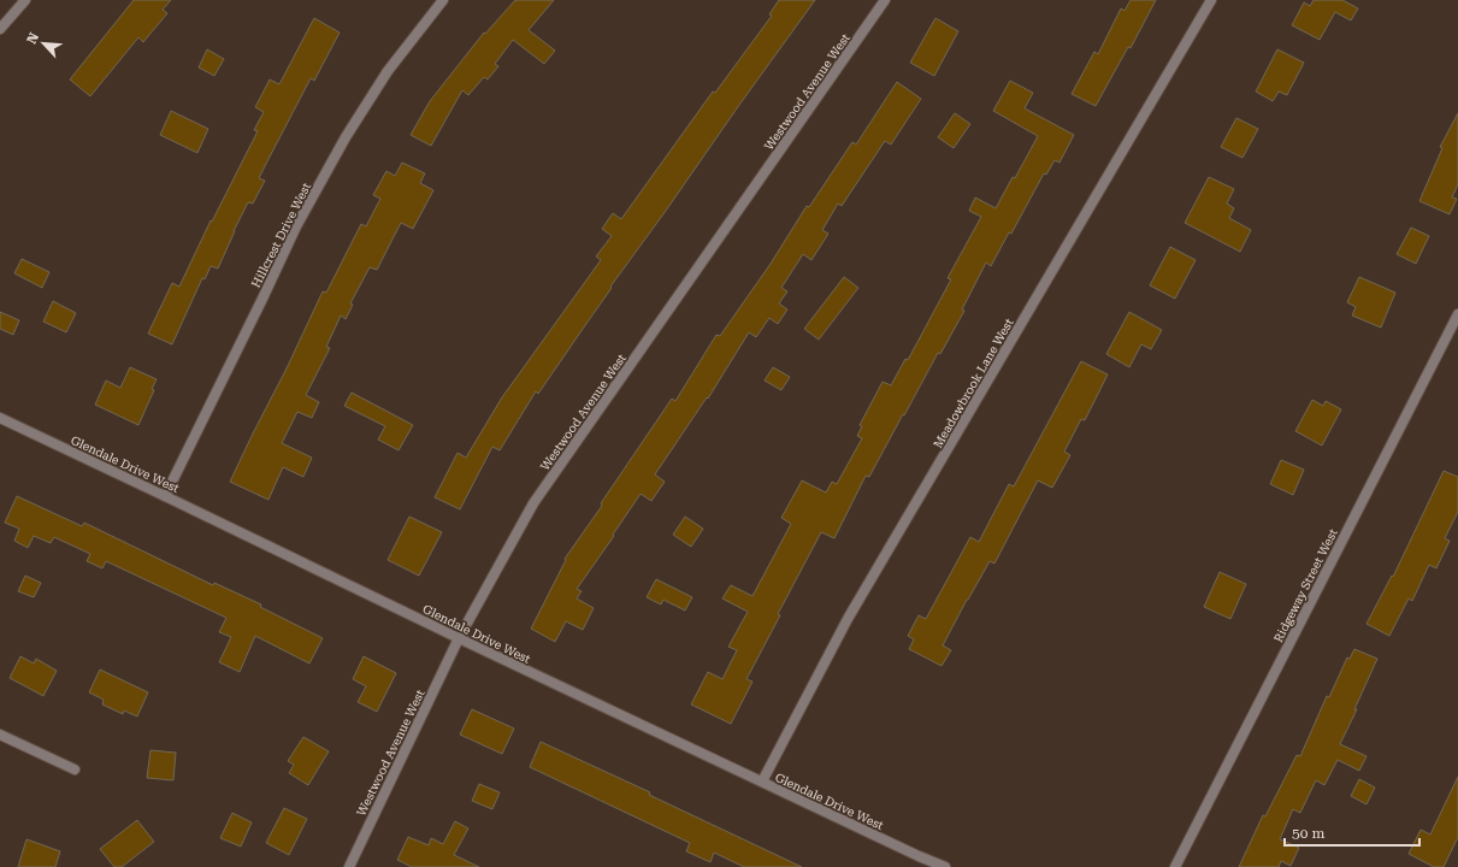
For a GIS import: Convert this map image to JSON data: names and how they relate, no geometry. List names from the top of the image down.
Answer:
{
  "streets": {
    "street": [
      "Westwood Avenue West",
      "Hillcrest Drive West",
      "Meadowbrook Lane West",
      "Glendale Drive West",
      "Ridgeway Street West"
    ]
  },
  "crossings": [
    ["Westwood Avenue West", "Glendale Drive West"],
    ["Hillcrest Drive West", "Glendale Drive West"],
    ["Meadowbrook Lane West", "Glendale Drive West"]
  ],
  "scale_bar": "50 m",
  "north": "top left"
}
